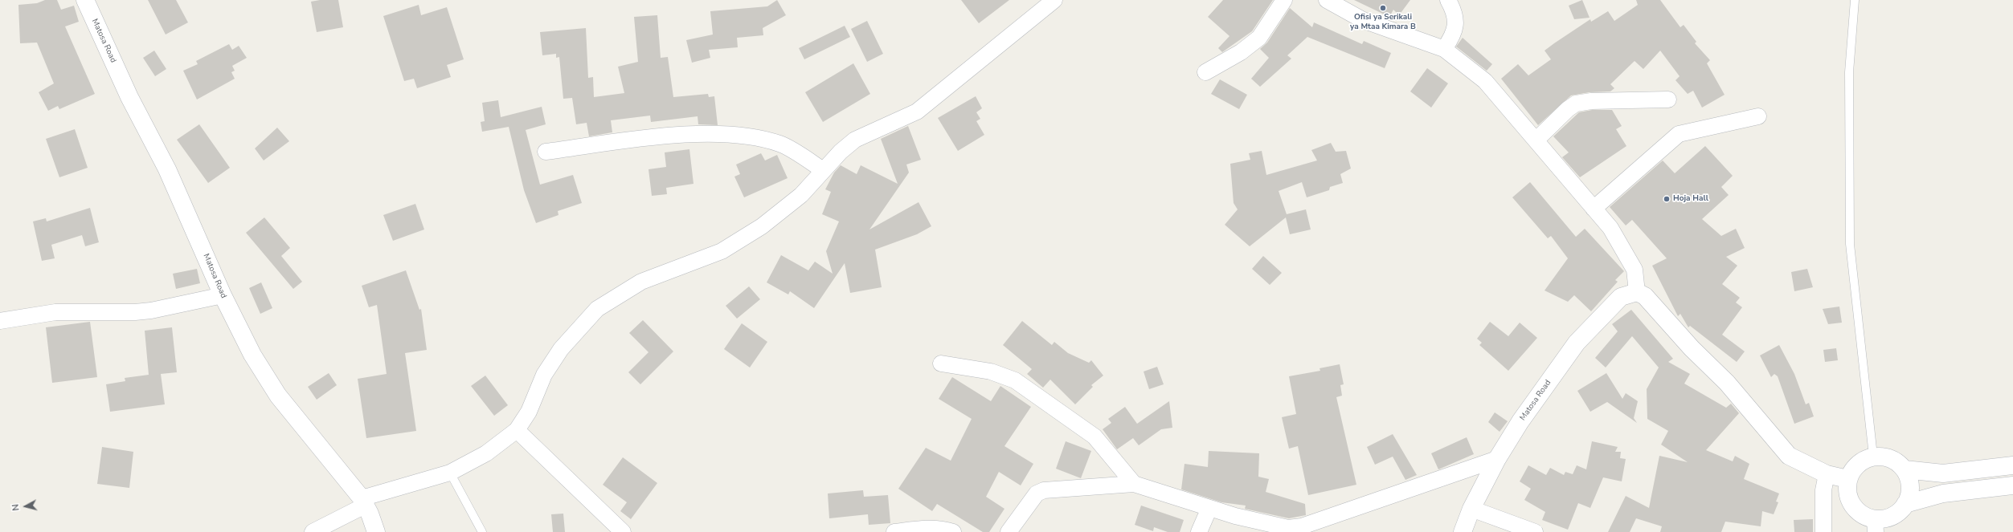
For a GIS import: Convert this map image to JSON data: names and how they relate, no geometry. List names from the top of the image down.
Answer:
{
  "streets": {
    "street": ["Matosa Road"]
  },
  "places": ["Ofisi ya Serikali ya Mtaa Kimara B", "Hoja Hall"],
  "north": "left"
}
